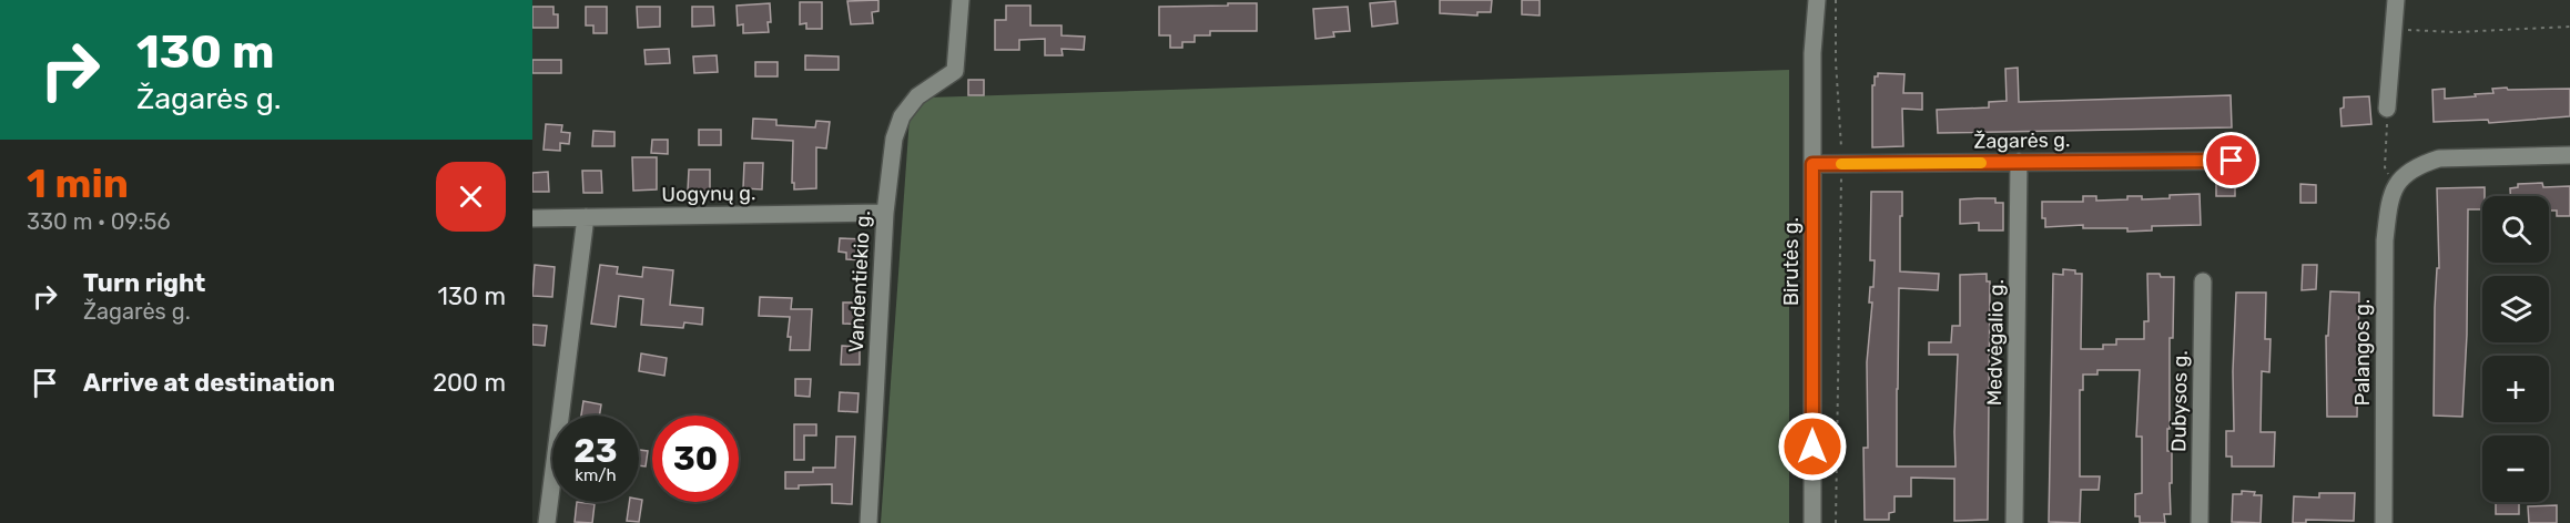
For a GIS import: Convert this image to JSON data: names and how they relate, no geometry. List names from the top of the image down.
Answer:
{
  "streets": {
    "street": [
      "Žagarės g.",
      "Uogynų g.",
      "Birutės g.",
      "Vandentiekio g.",
      "Medvėgalio g.",
      "Palangos g.",
      "Dubysos g."
    ]
  },
  "crossings": [
    ["Žagarės g.", "Birutės g."],
    ["Žagarės g.", "Medvėgalio g."],
    ["Uogynų g.", "Vandentiekio g."]
  ],
  "page": {
    "turn": ["130 m", "Žagarės g."],
    "heading": ["1 min", "330 m · 09:56"],
    "map_buttons": ["+", "−"],
    "list": [
      {
        "name": "Turn right",
        "note": "Žagarės g.",
        "value": "130 m"
      },
      {
        "name": "Arrive at destination",
        "value": "200 m"
      }
    ],
    "speed": "23 km/h",
    "limit": "30"
  }
}
